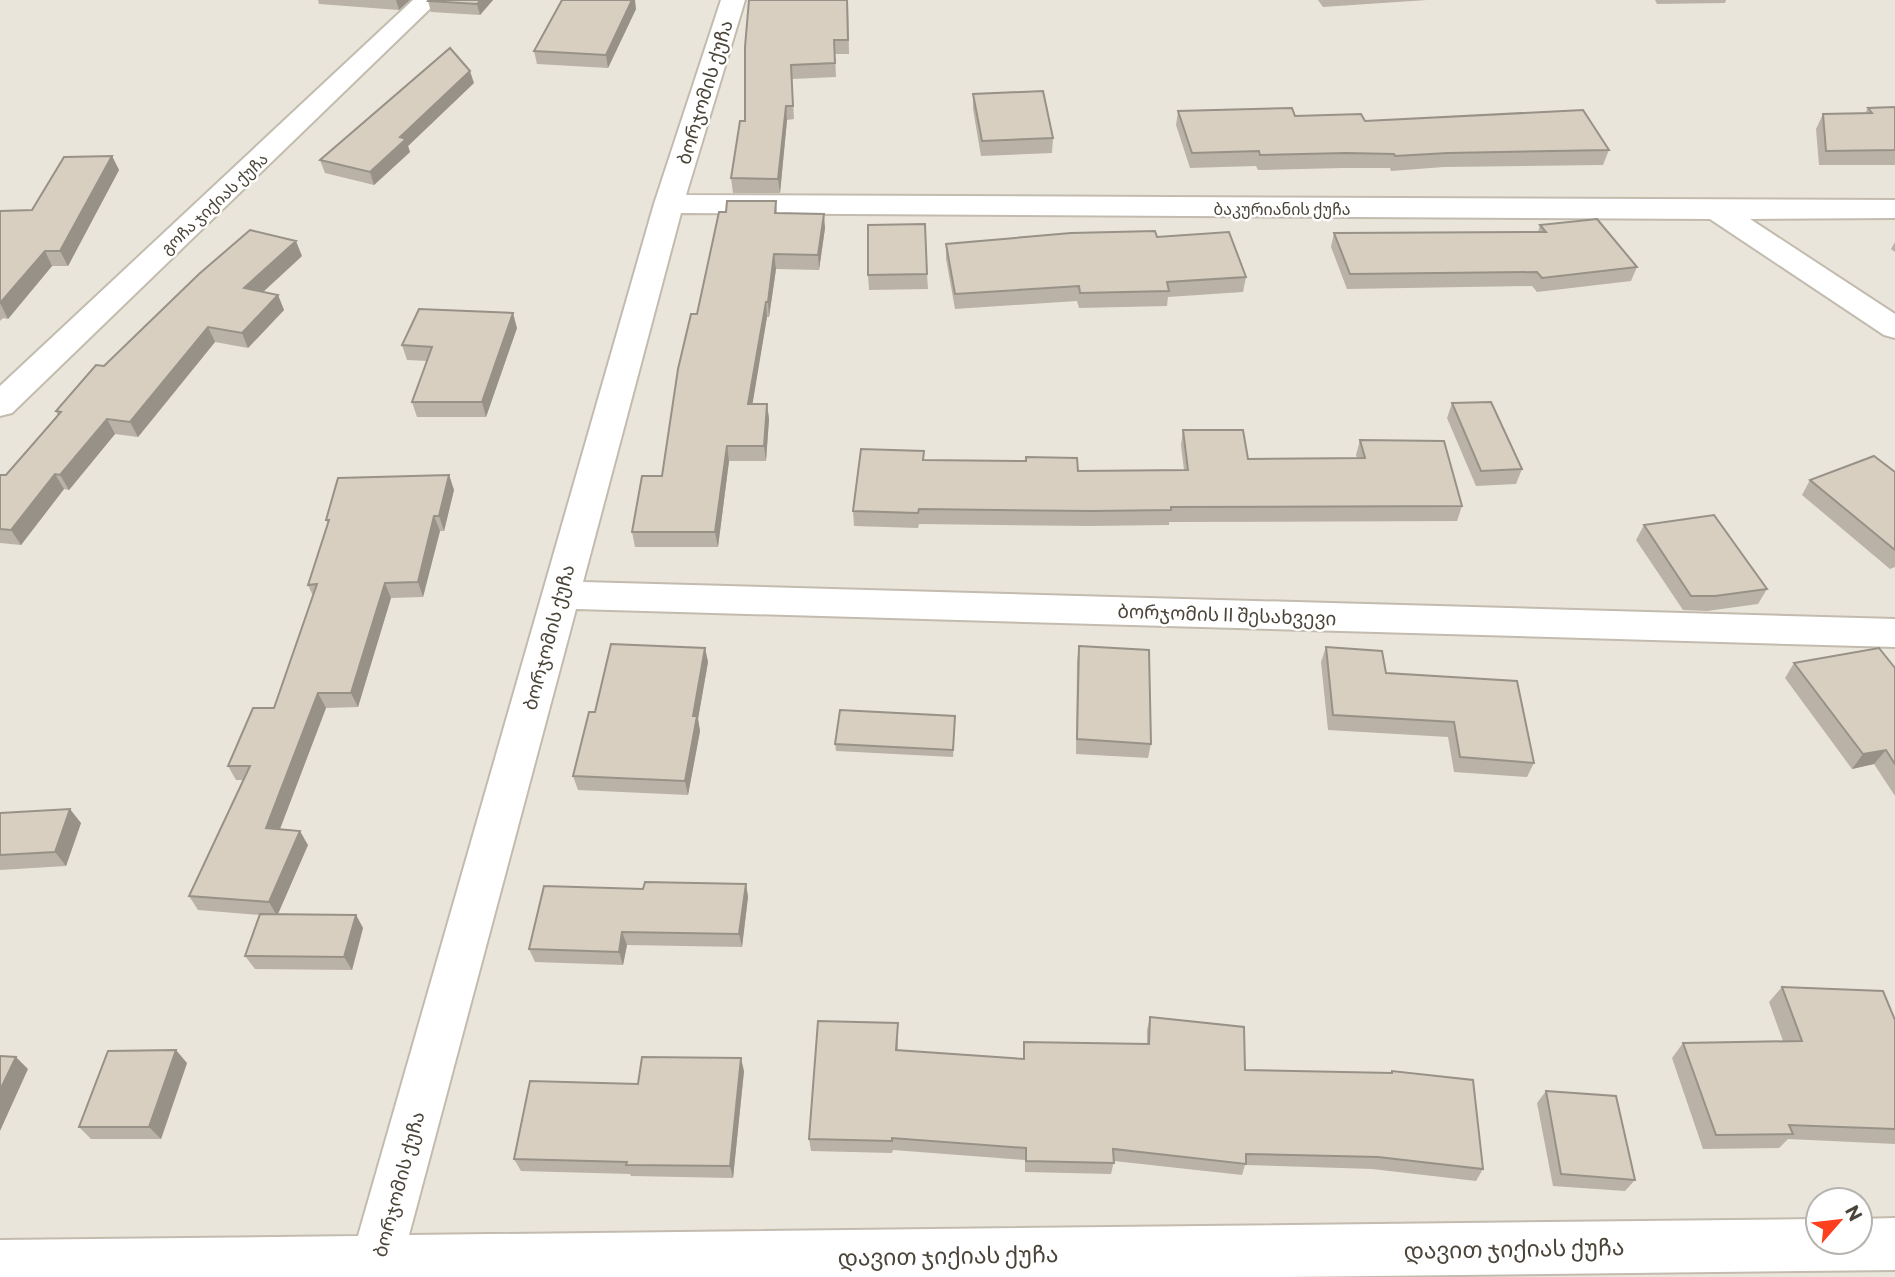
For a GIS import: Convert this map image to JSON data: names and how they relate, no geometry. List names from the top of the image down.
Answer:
{
  "streets": {
    "street": [
      "ბორჯომის ქუჩა",
      "გოჩა ჯიქიას ქუჩა",
      "ბაკურიანის ქუჩა",
      "ბორჯომის II შესახვევი",
      "დავით ჯიქიას ქუჩა"
    ]
  },
  "crossings": [
    ["ბორჯომის ქუჩა", "ბაკურიანის ქუჩა"],
    ["ბორჯომის ქუჩა", "ბორჯომის II შესახვევი"],
    ["ბორჯომის ქუჩა", "დავით ჯიქიას ქუჩა"]
  ],
  "north": "top right"
}
